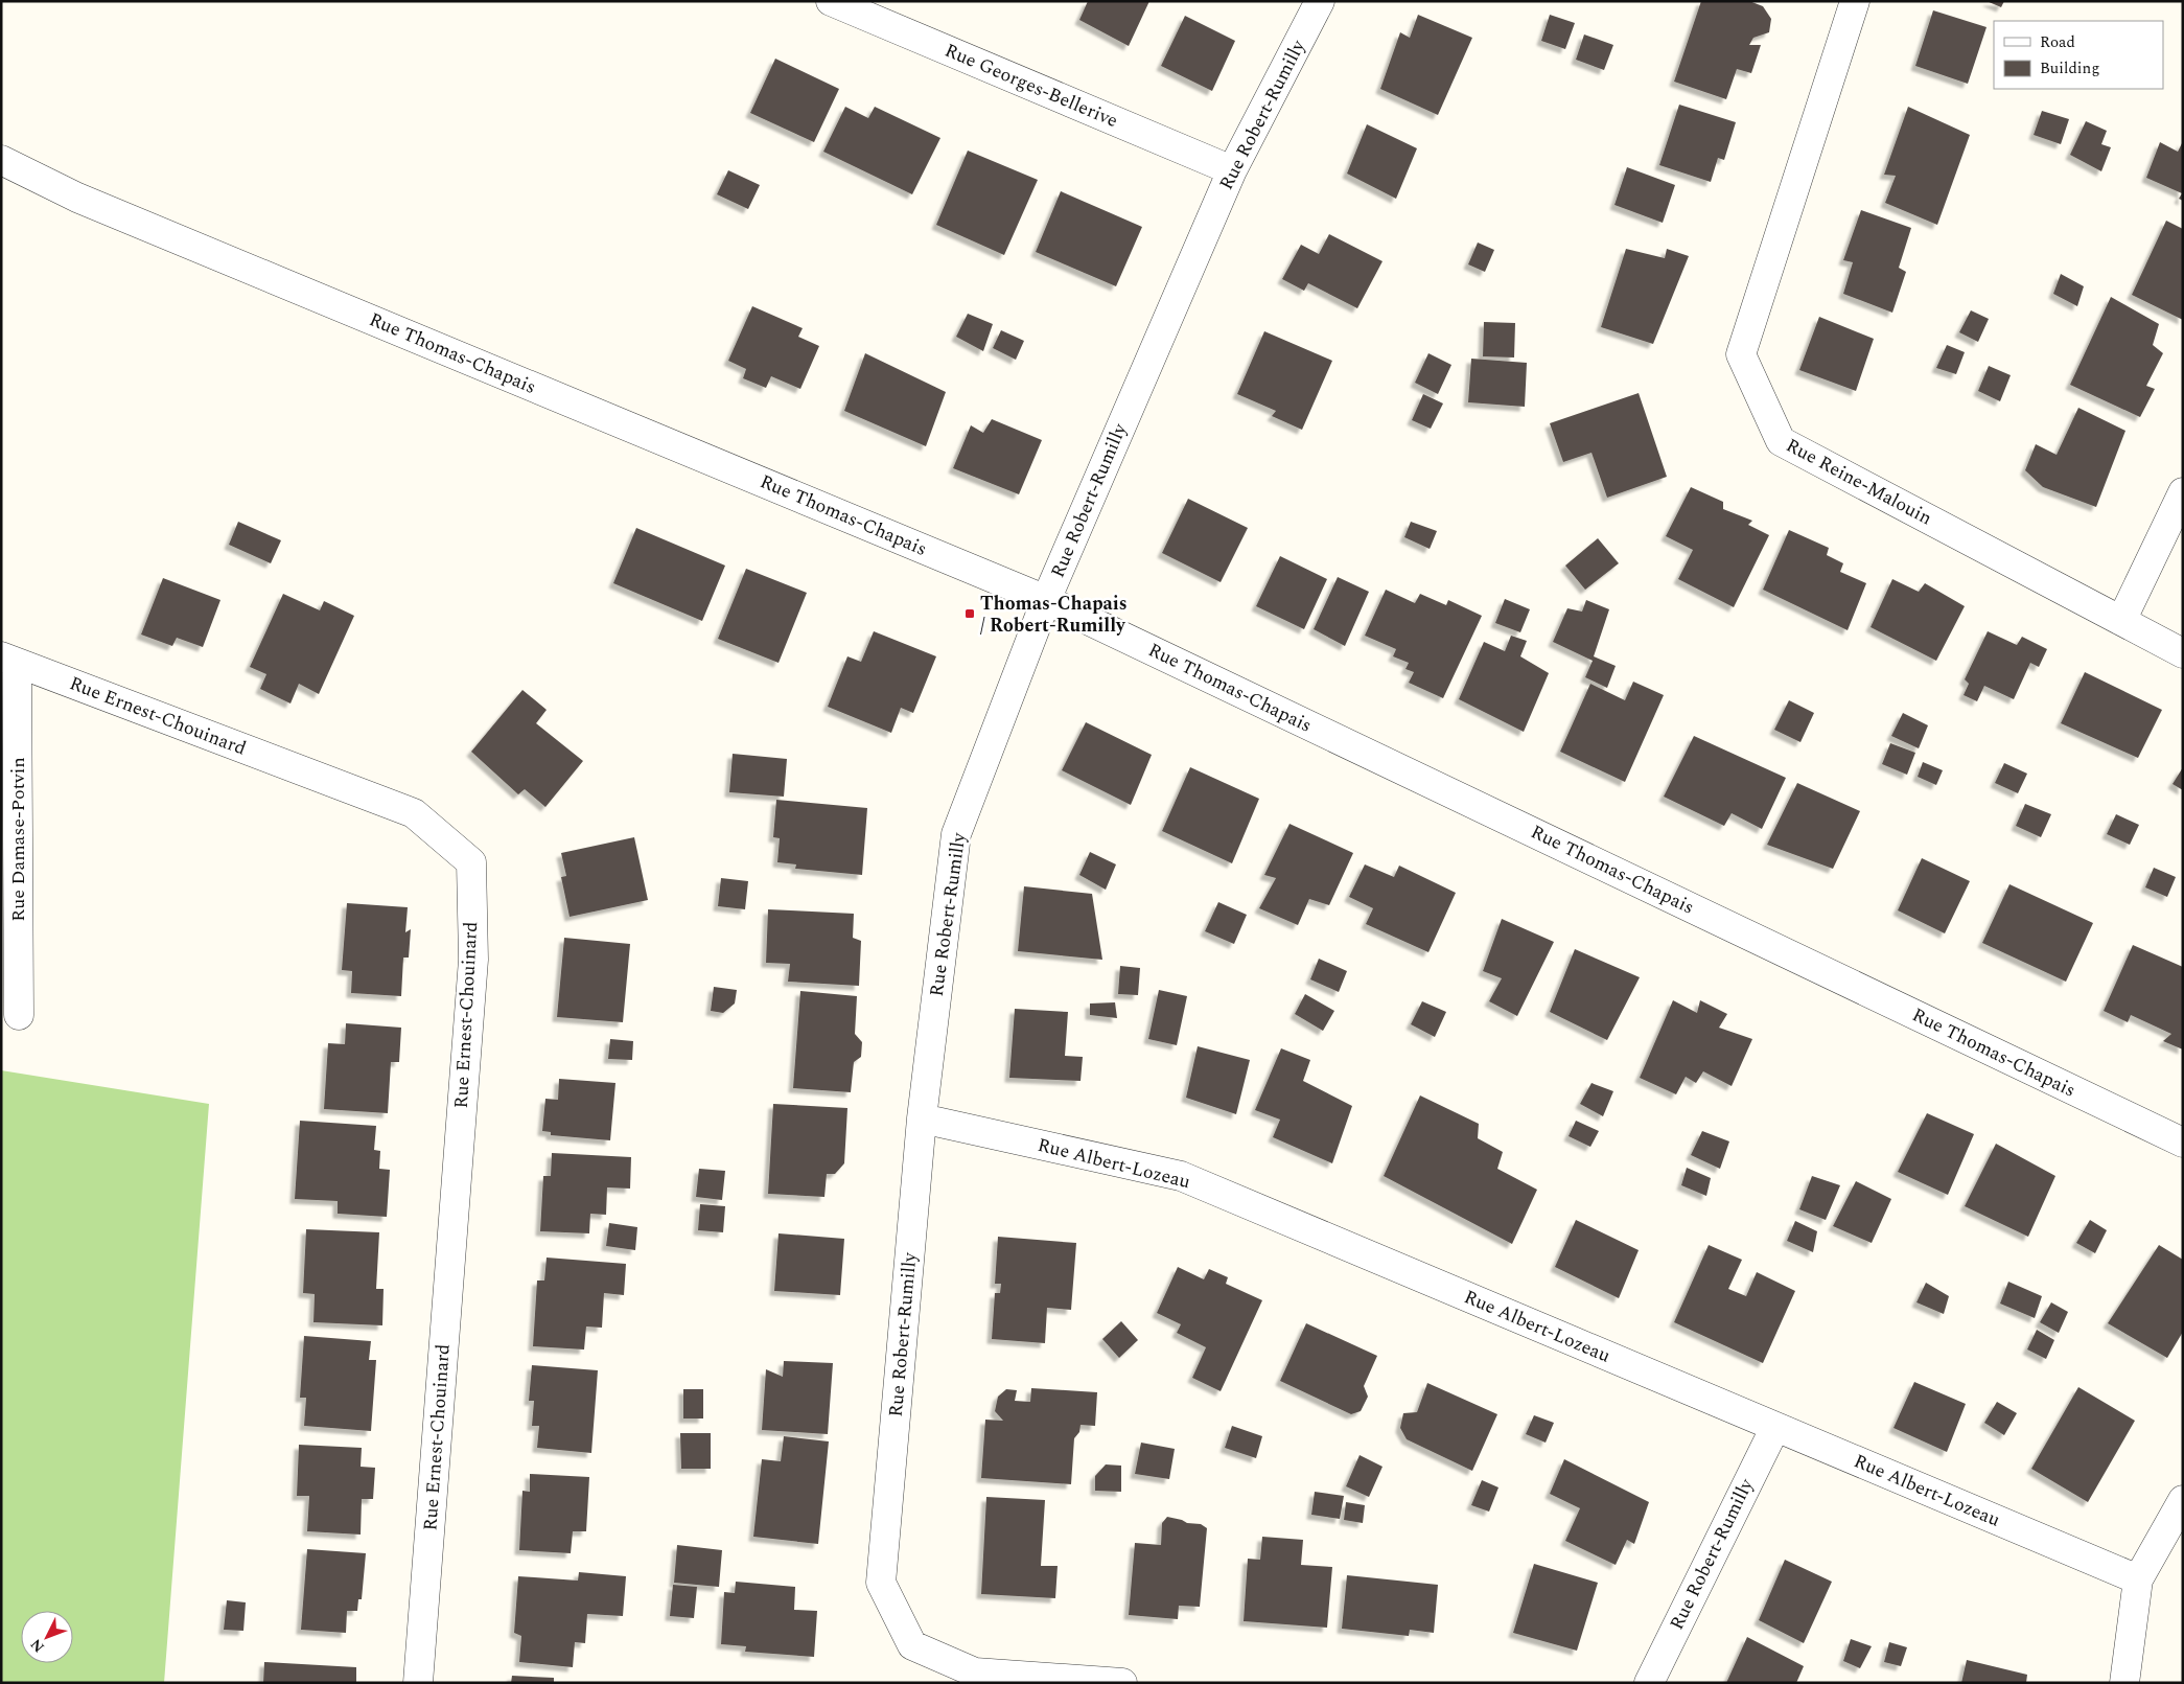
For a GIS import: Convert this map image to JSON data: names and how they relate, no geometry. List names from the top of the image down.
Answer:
{
  "streets": {
    "street": [
      "Rue Georges-Bellerive",
      "Rue Robert-Rumilly",
      "Rue Thomas-Chapais",
      "Rue Reine-Malouin",
      "Rue Ernest-Chouinard",
      "Rue Damase-Potvin",
      "Rue Albert-Lozeau"
    ]
  },
  "crossings": [
    ["Rue Georges-Bellerive", "Rue Robert-Rumilly"],
    ["Rue Robert-Rumilly", "Rue Thomas-Chapais"],
    ["Rue Robert-Rumilly", "Rue Albert-Lozeau"],
    ["Rue Ernest-Chouinard", "Rue Damase-Potvin"]
  ],
  "places": {
    "transit": ["Thomas-Chapais / Robert-Rumilly"]
  },
  "legend": ["Road", "Building"],
  "north": "bottom left"
}
